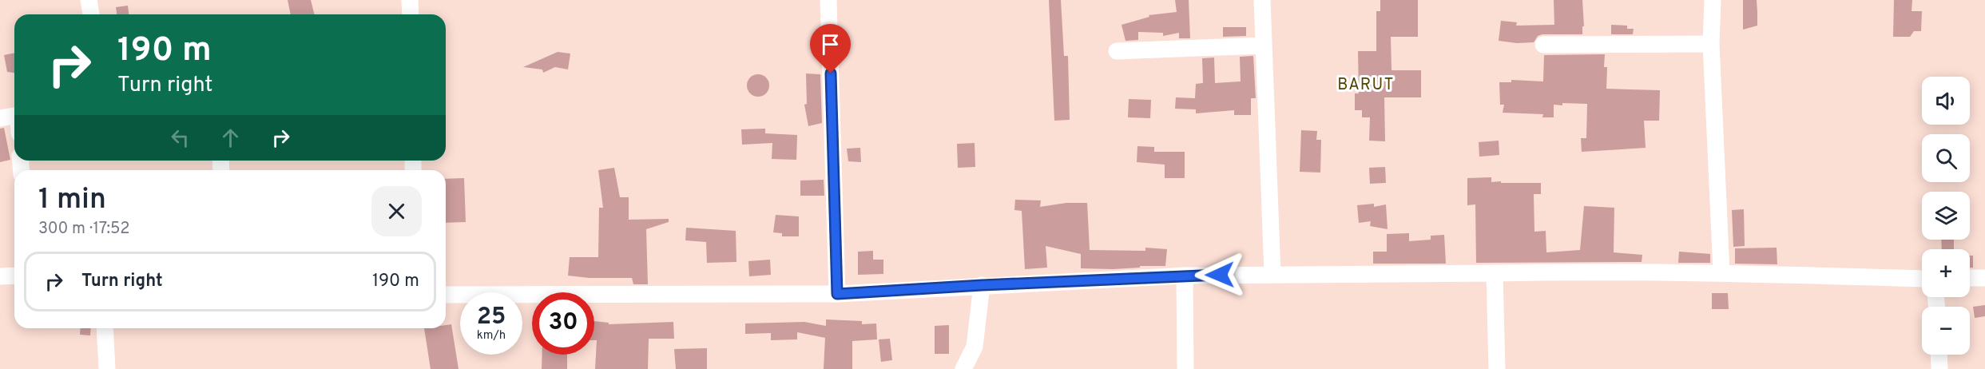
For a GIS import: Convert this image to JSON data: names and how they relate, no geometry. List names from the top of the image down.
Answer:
{
  "districts": ["BARUT"],
  "page": {
    "turn": ["190 m", "Turn right"],
    "map_buttons": ["+", "−"],
    "heading": ["1 min", "300 m · 17:52"],
    "list": [
      {
        "name": "Turn right",
        "value": "190 m"
      }
    ],
    "speed": "25 km/h",
    "limit": "30"
  }
}
